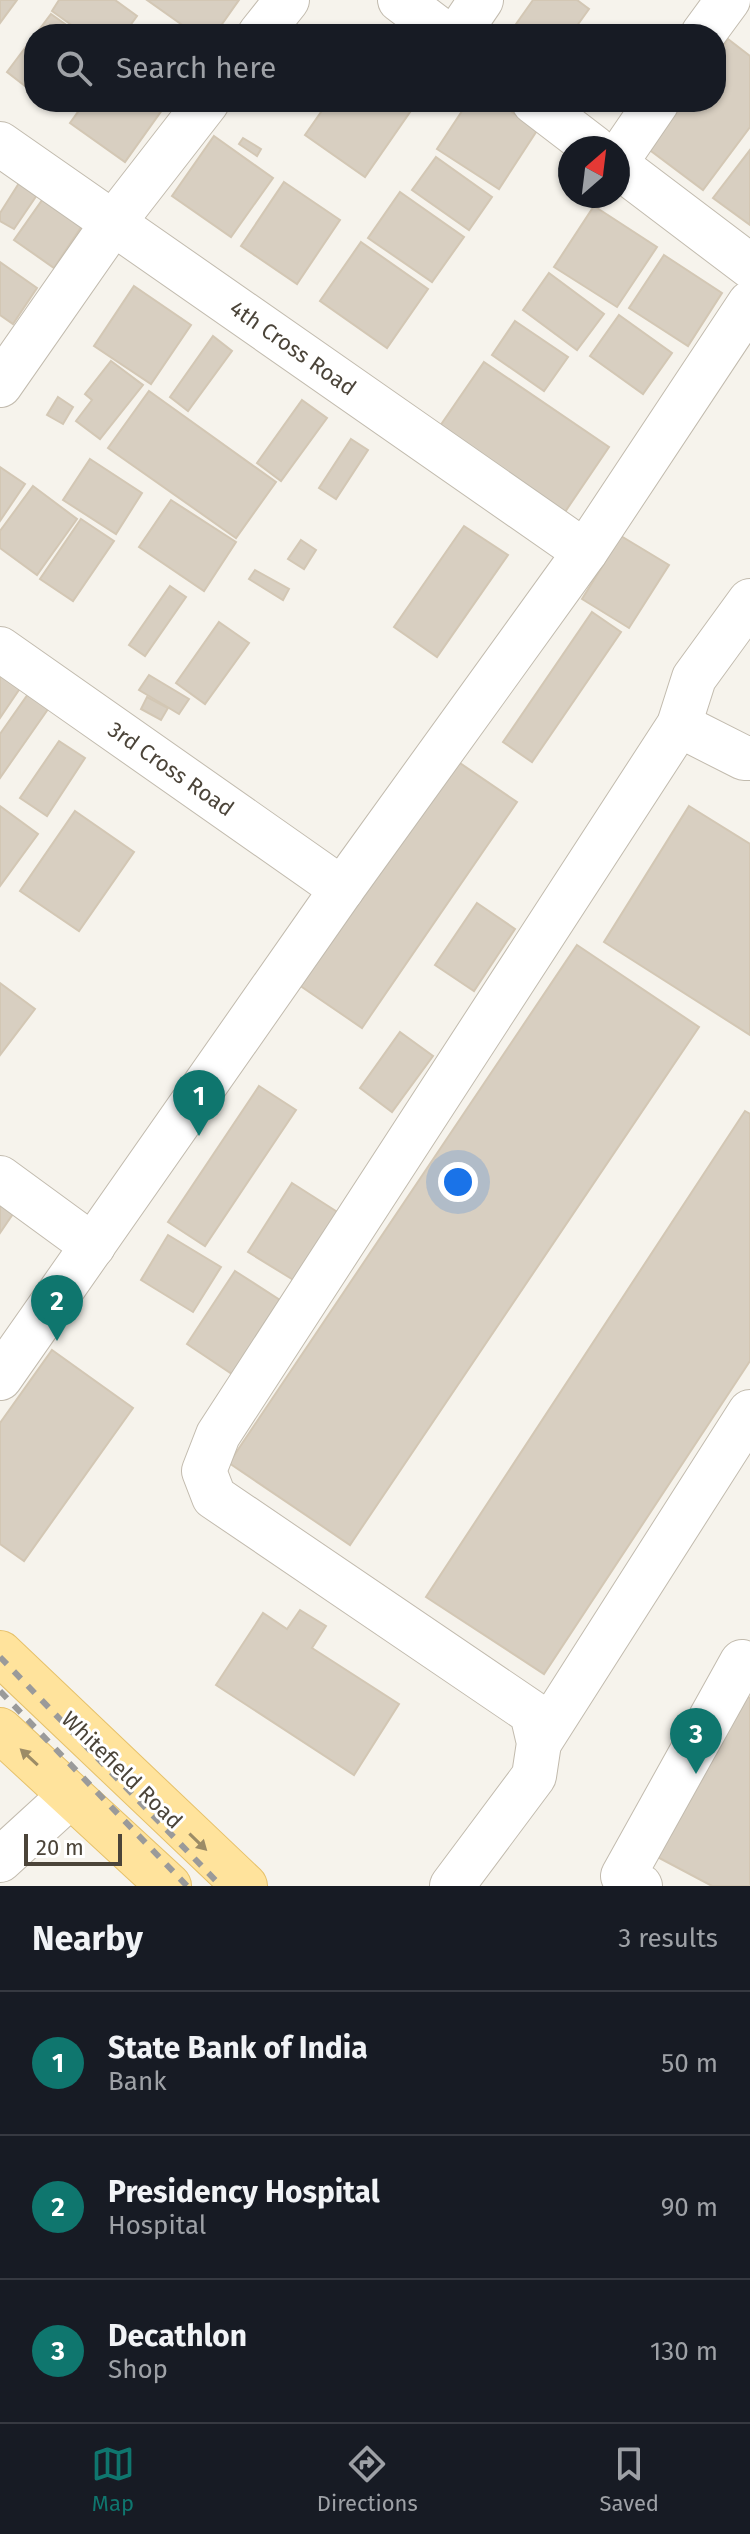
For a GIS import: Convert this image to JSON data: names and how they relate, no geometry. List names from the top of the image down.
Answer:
{
  "streets": {
    "main road": ["Whitefield Road"],
    "lane": ["4th Cross Road", "3rd Cross Road"]
  },
  "scale_bar": "20 m",
  "north": "top right",
  "page": {
    "search": "Search here",
    "pins": ["1", "2", "3"],
    "scale": "20 m",
    "heading": ["Nearby", "3 results"],
    "list": [
      {
        "mark": "1",
        "name": "State Bank of India",
        "note": "Bank",
        "value": "50 m"
      },
      {
        "mark": "2",
        "name": "Presidency Hospital",
        "note": "Hospital",
        "value": "90 m"
      },
      {
        "mark": "3",
        "name": "Decathlon",
        "note": "Shop",
        "value": "130 m"
      }
    ],
    "nav": ["Map", "Directions", "Saved"]
  }
}
